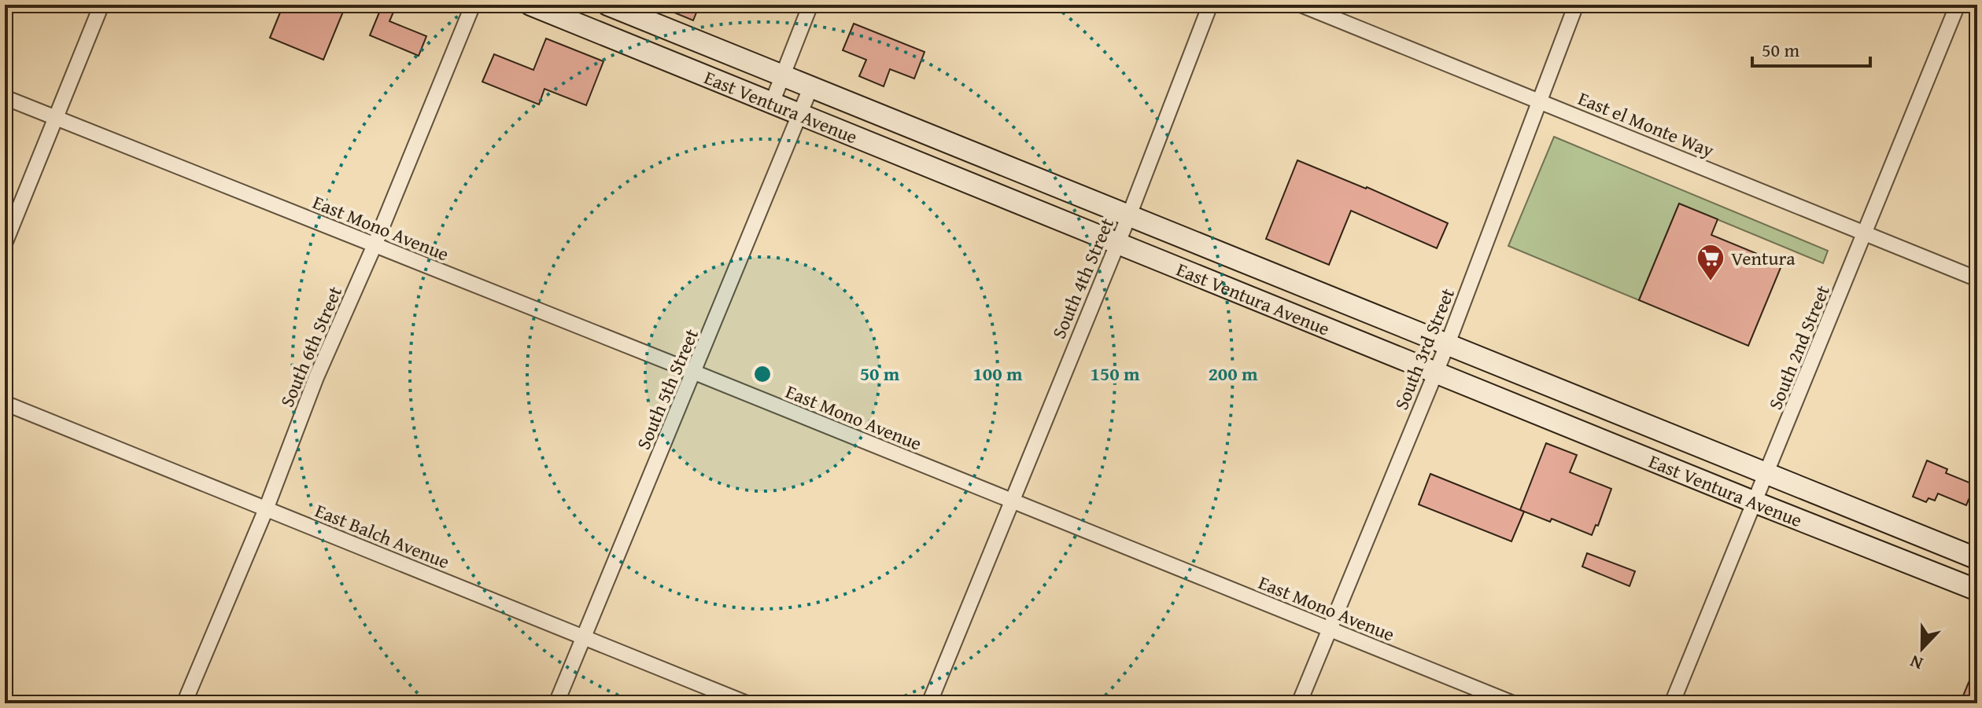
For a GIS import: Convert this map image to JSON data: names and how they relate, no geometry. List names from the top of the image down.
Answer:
{
  "streets": {
    "main road": ["East Ventura Avenue"],
    "street": [
      "East el Monte Way",
      "East Mono Avenue",
      "South 4th Street",
      "South 6th Street",
      "South 2nd Street",
      "South 3rd Street",
      "South 5th Street",
      "East Balch Avenue"
    ]
  },
  "crossings": [
    ["East Ventura Avenue", "South 4th Street"],
    ["East Ventura Avenue", "South 2nd Street"],
    ["East Ventura Avenue", "South 3rd Street"],
    ["East Ventura Avenue", "South 5th Street"],
    ["East el Monte Way", "South 2nd Street"],
    ["East el Monte Way", "South 3rd Street"],
    ["East Mono Avenue", "South 4th Street"],
    ["East Mono Avenue", "South 6th Street"],
    ["East Mono Avenue", "South 3rd Street"],
    ["East Mono Avenue", "South 5th Street"],
    ["South 6th Street", "East Balch Avenue"],
    ["South 5th Street", "East Balch Avenue"]
  ],
  "places": {
    "supermarket": ["Ventura"]
  },
  "scale_bar": "50 m",
  "north": "bottom",
  "rings": [
    "50 m",
    "100 m",
    "150 m",
    "200 m"
  ]
}
